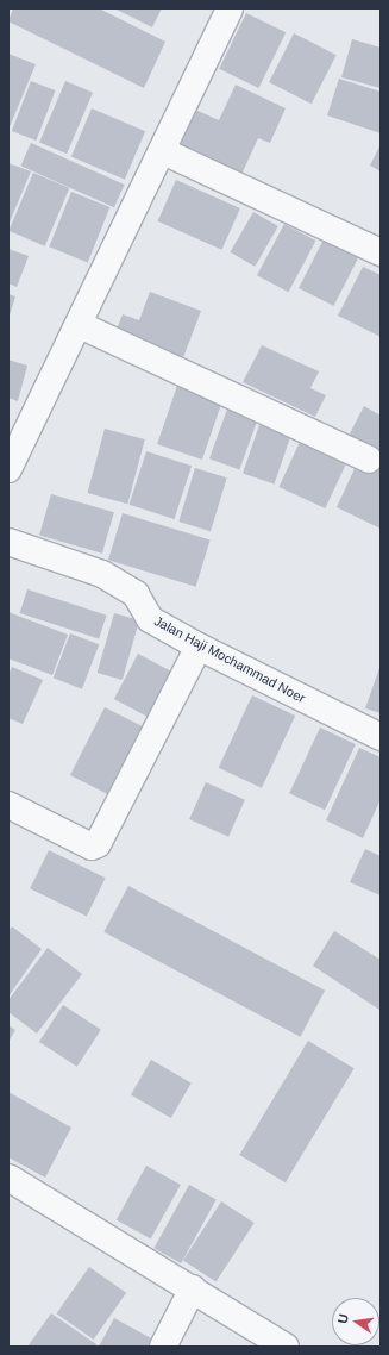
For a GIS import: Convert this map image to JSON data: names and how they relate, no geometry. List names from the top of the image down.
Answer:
{
  "streets": {
    "street": ["Jalan Haji Mochammad Noer"]
  },
  "north": "left"
}
